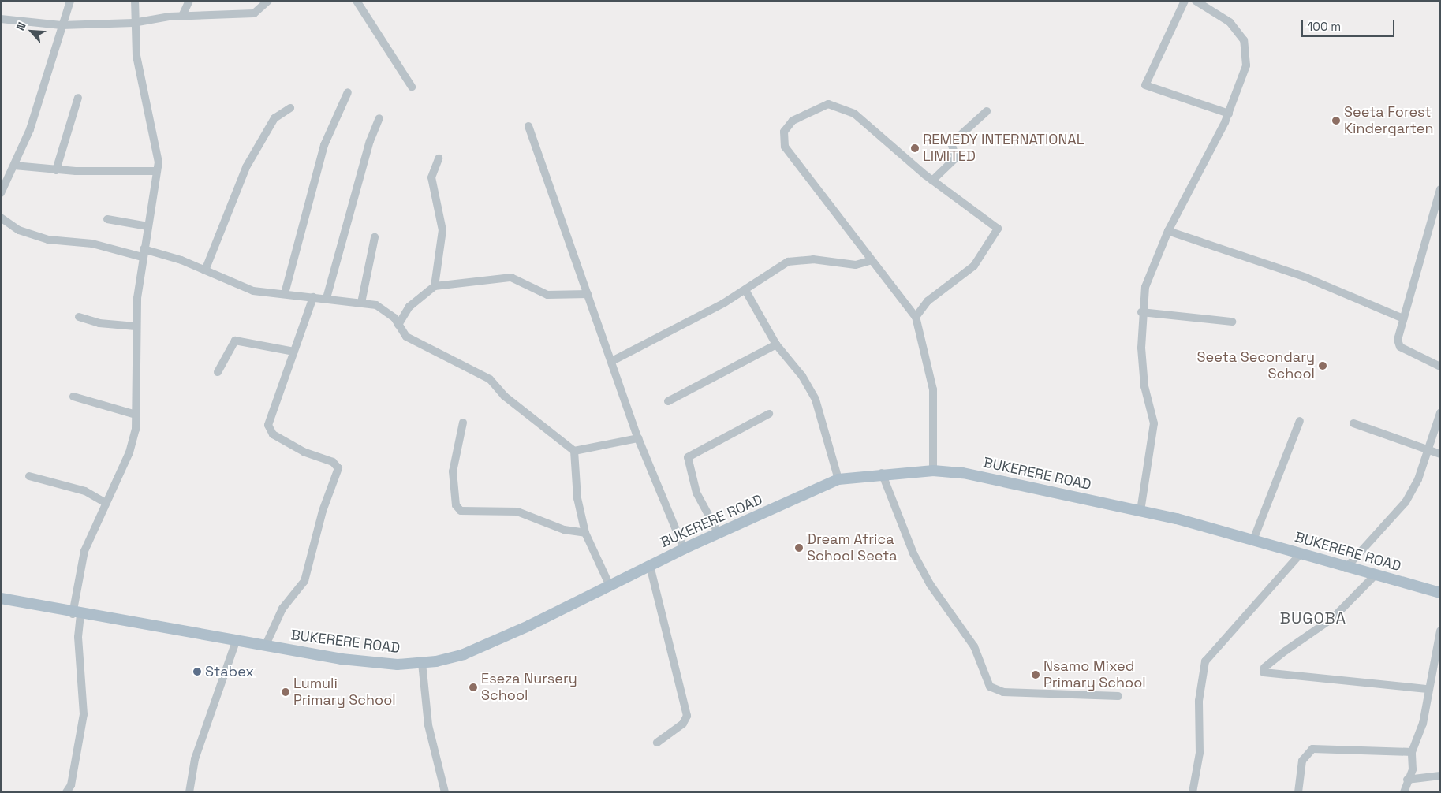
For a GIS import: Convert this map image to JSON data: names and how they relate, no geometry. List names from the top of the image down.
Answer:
{
  "streets": {
    "main road": ["BUKERERE ROAD"]
  },
  "districts": ["BUGOBA"],
  "places": [
    "Seeta Forest Kindergarten",
    "REMEDY INTERNATIONAL LIMITED",
    "Seeta Secondary School",
    "Dream Africa School Seeta",
    "Stabex",
    "Nsamo Mixed Primary School",
    "Eseza Nursery School",
    "Lumuli Primary School"
  ],
  "scale_bar": "100 m",
  "north": "top left"
}
